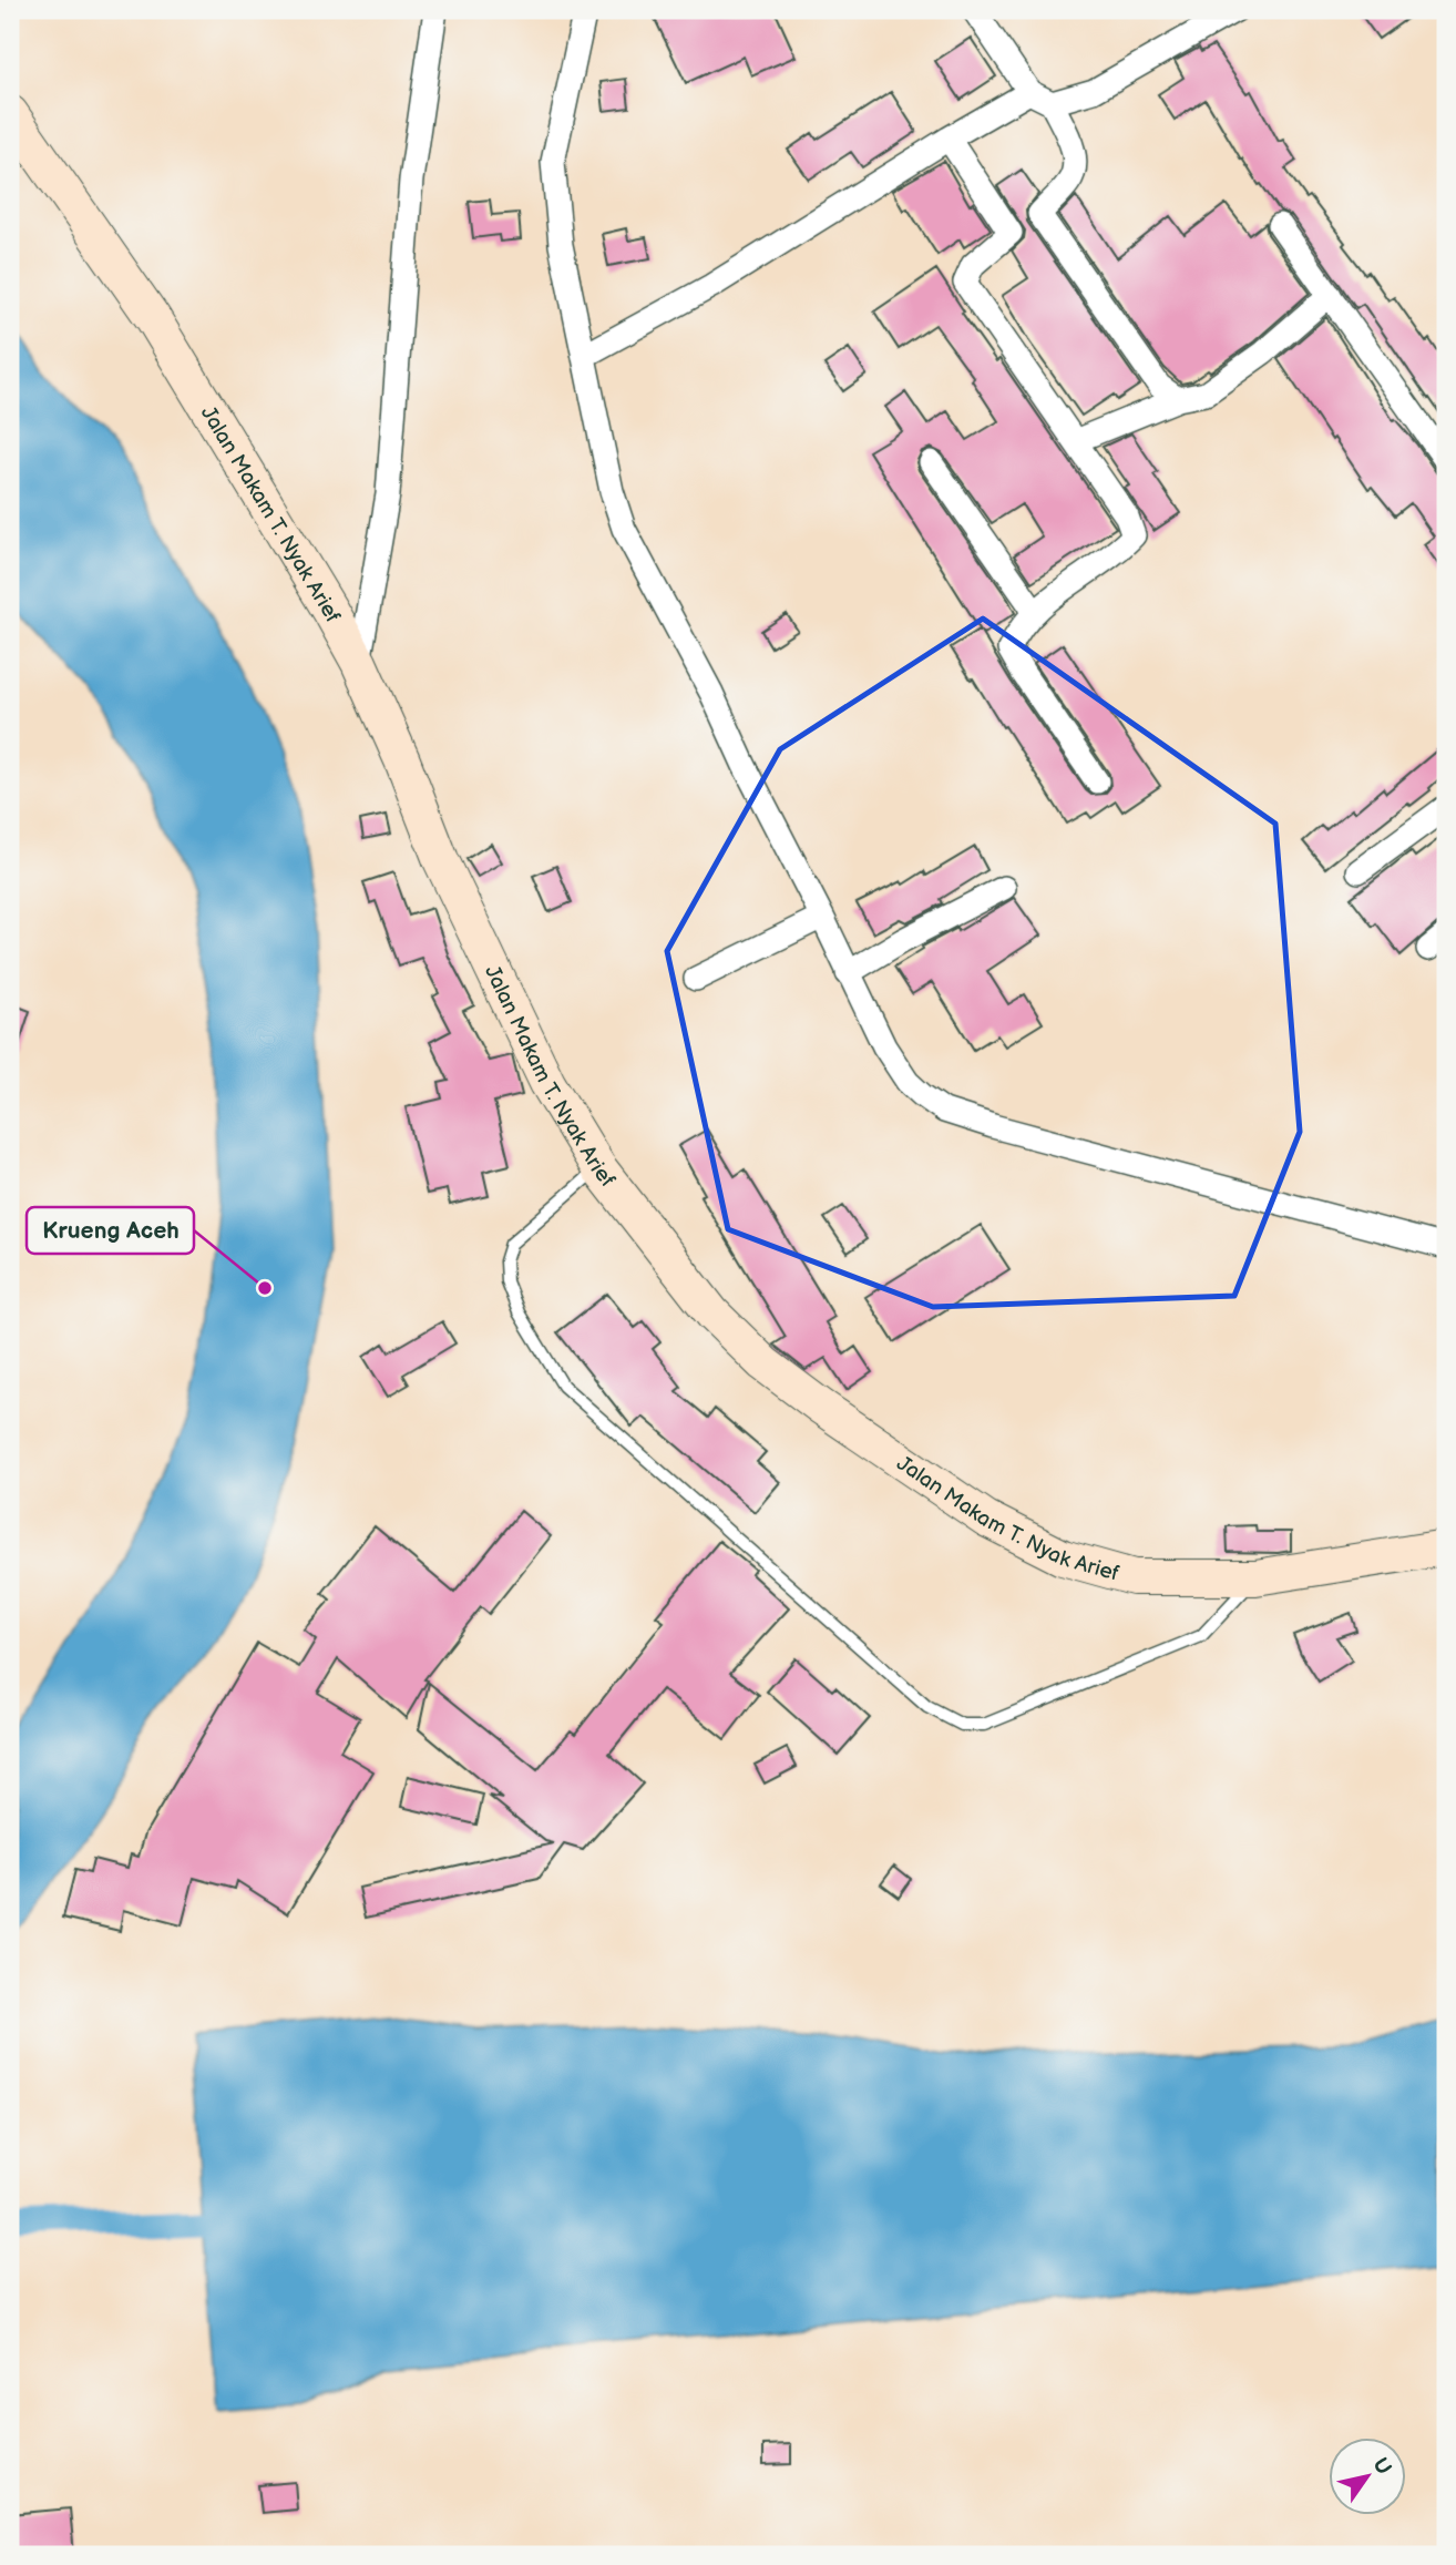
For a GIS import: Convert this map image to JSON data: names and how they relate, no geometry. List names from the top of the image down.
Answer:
{
  "streets": {
    "street": ["Jalan Makam T. Nyak Arief"]
  },
  "places": ["Krueng Aceh"],
  "north": "top right"
}
